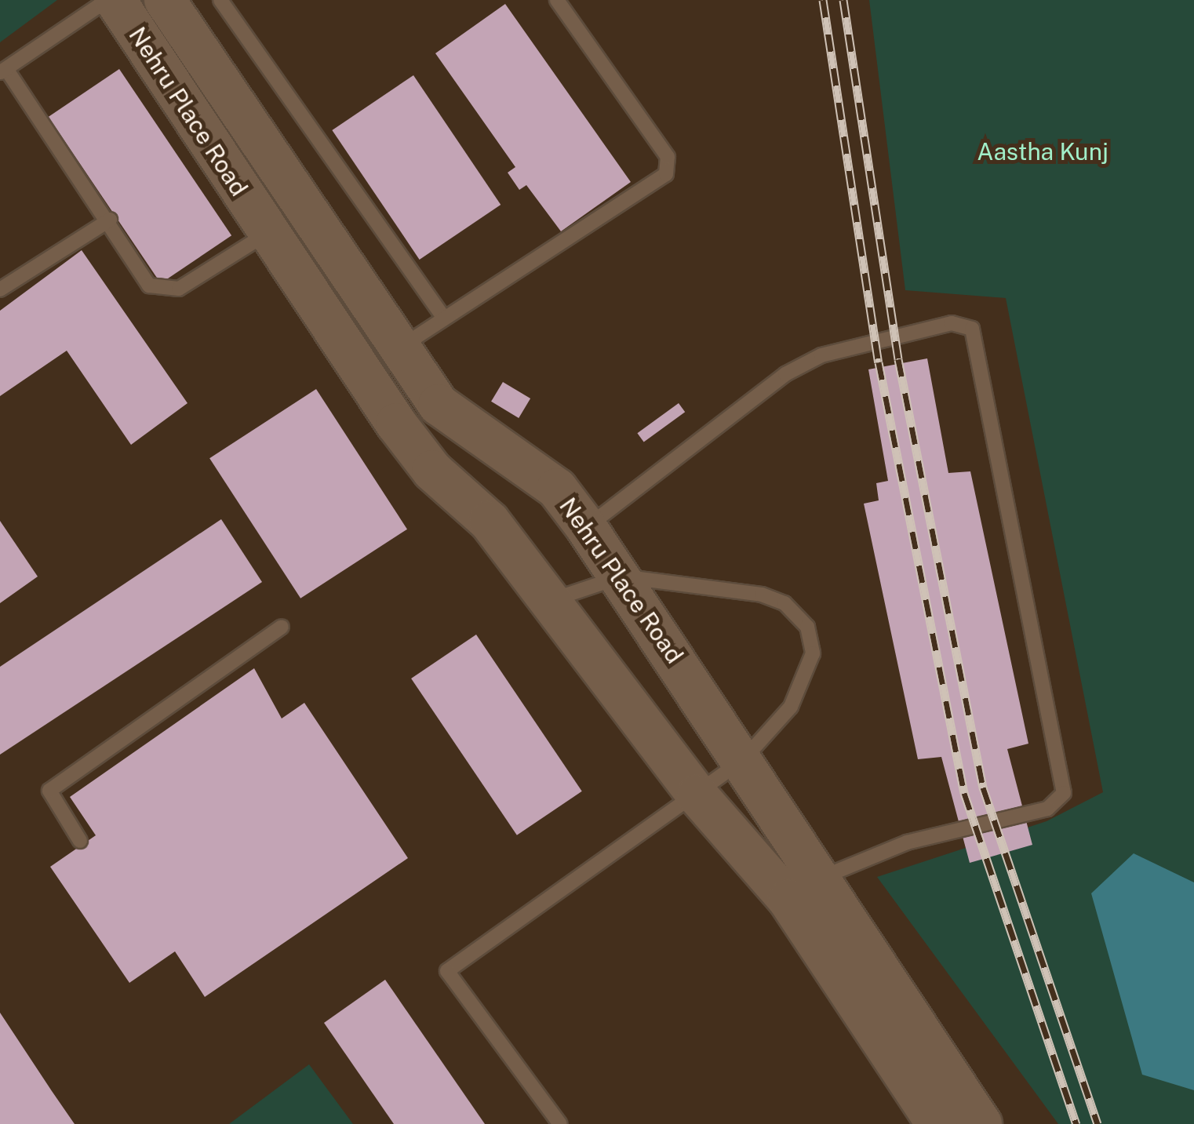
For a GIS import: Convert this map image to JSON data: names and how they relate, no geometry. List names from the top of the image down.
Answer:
{
  "streets": {
    "street": ["Nehru Place Road"]
  },
  "parks": ["Aastha Kunj"]
}
